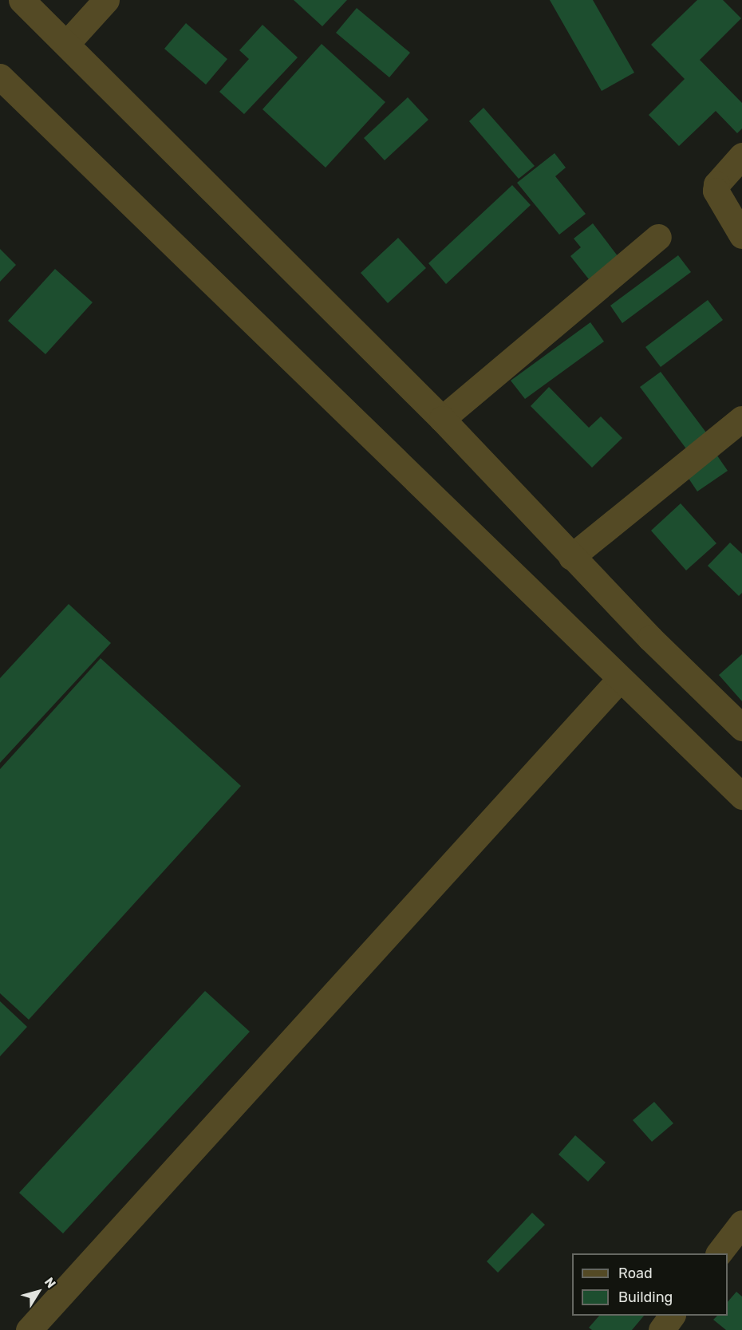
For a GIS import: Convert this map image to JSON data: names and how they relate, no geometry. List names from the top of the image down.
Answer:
{
  "legend": ["Road", "Building"],
  "north": "top right"
}
